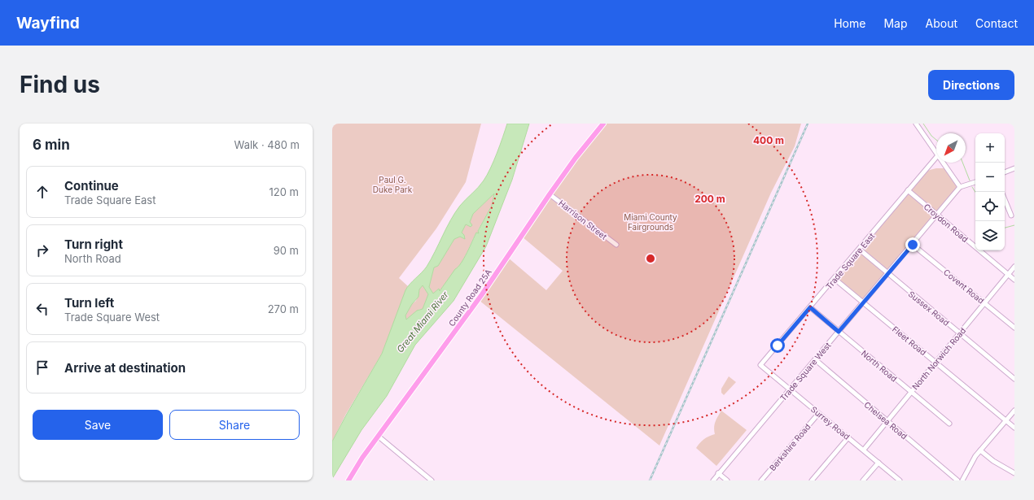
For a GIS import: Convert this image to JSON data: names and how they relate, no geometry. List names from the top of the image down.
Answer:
{
  "streets": {
    "main road": ["County Road 25A"],
    "street": [
      "Harrison Street",
      "Croydon Road",
      "Trade Square East",
      "Covent Road",
      "Sussex Road",
      "Fleet Road",
      "North Norwich Road",
      "North Road",
      "Trade Square West",
      "Chelsea Road",
      "Surrey Road",
      "Berkshire Road"
    ]
  },
  "crossings": [
    ["Harrison Street", "County Road 25A"],
    ["Croydon Road", "Trade Square East"],
    ["Croydon Road", "North Norwich Road"],
    ["Croydon Road", "Trade Square West"],
    ["Trade Square East", "Sussex Road"],
    ["Trade Square East", "Fleet Road"],
    ["Trade Square East", "North Road"],
    ["Trade Square East", "Surrey Road"],
    ["Covent Road", "North Norwich Road"],
    ["Covent Road", "Trade Square West"],
    ["Sussex Road", "North Norwich Road"],
    ["Sussex Road", "Trade Square West"],
    ["Fleet Road", "North Norwich Road"],
    ["Fleet Road", "Trade Square West"],
    ["North Norwich Road", "North Road"],
    ["North Norwich Road", "Chelsea Road"],
    ["North Norwich Road", "Surrey Road"],
    ["North Road", "Trade Square West"],
    ["Trade Square West", "Chelsea Road"],
    ["Trade Square West", "Surrey Road"],
    ["Surrey Road", "Berkshire Road"]
  ],
  "water": ["Great Miami River"],
  "parks": ["Paul G. Duke Park", "Miami County Fairgrounds"],
  "north": "bottom left",
  "page": {
    "header": "Wayfind",
    "nav": [
      "Home",
      "Map",
      "About",
      "Contact"
    ],
    "buttons": [
      "Directions",
      ["Save", "Share"]
    ],
    "title": "Find us",
    "heading": ["6 min", "Walk · 480 m"],
    "map_buttons": ["+", "−"],
    "list": [
      ["Continue", "Trade Square East", "120 m"],
      ["Turn right", "North Road", "90 m"],
      ["Turn left", "Trade Square West", "270 m"],
      "Arrive at destination"
    ]
  },
  "rings": ["400 m", "200 m"]
}
